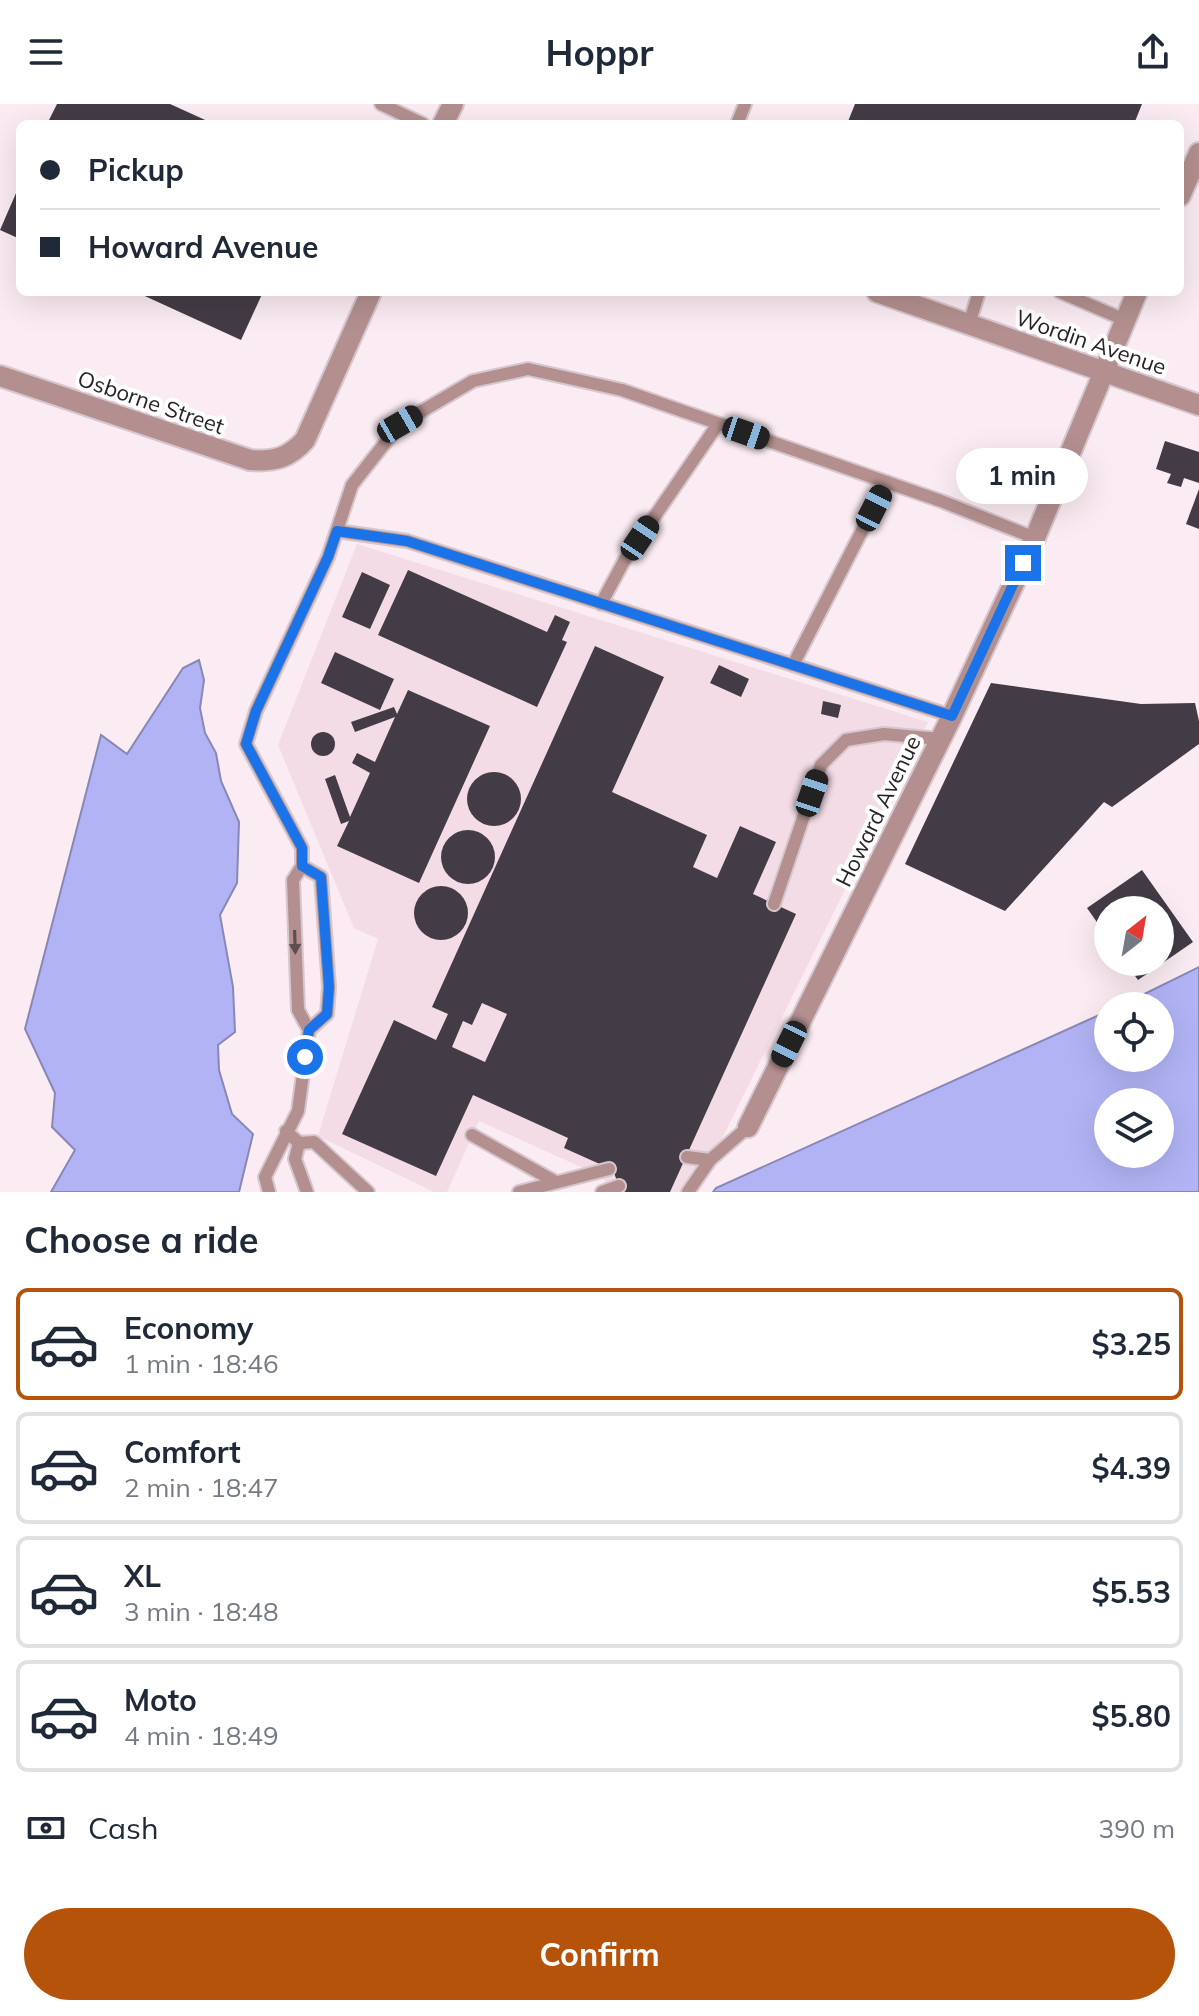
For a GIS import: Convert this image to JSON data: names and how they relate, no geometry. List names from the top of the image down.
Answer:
{
  "streets": {
    "street": ["Wordin Avenue", "Osborne Street", "Howard Avenue"]
  },
  "crossings": [
    ["Wordin Avenue", "Howard Avenue"]
  ],
  "north": "top right",
  "page": {
    "header": "Hoppr",
    "banner": ["Pickup", "Howard Avenue"],
    "bubble": "1 min",
    "heading": "Choose a ride",
    "list": [
      {
        "name": "Economy",
        "note": "1 min · 18:46",
        "value": "$3.25"
      },
      {
        "name": "Comfort",
        "note": "2 min · 18:47",
        "value": "$4.39"
      },
      {
        "name": "XL",
        "note": "3 min · 18:48",
        "value": "$5.53"
      },
      {
        "name": "Moto",
        "note": "4 min · 18:49",
        "value": "$5.80"
      }
    ],
    "pay": ["Cash", "390 m"],
    "buttons": "Confirm"
  }
}
